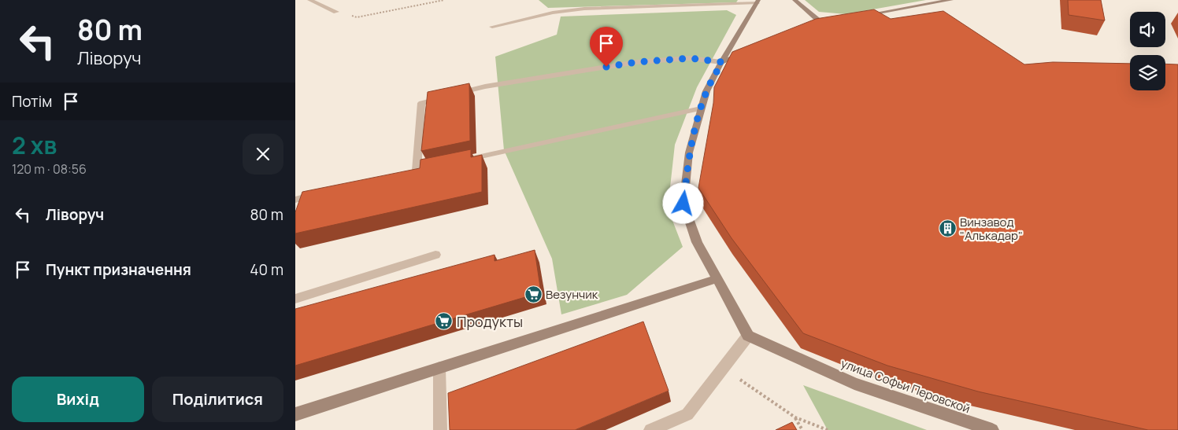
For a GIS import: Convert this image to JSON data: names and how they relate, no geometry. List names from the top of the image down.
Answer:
{
  "streets": {
    "street": ["улица Софьи Перовской"]
  },
  "places": {
    "building": ["Винзавод \"Алькадар\""],
    "supermarket": ["Везунчик", "Продукты"]
  },
  "page": {
    "turn": ["80 m", "Ліворуч"],
    "then": "Потім",
    "heading": ["2 хв", "120 m · 08:56"],
    "list": [
      {
        "name": "Ліворуч",
        "value": "80 m"
      },
      {
        "name": "Пункт призначення",
        "value": "40 m"
      }
    ],
    "buttons": ["Вихід", "Поділитися"]
  }
}
